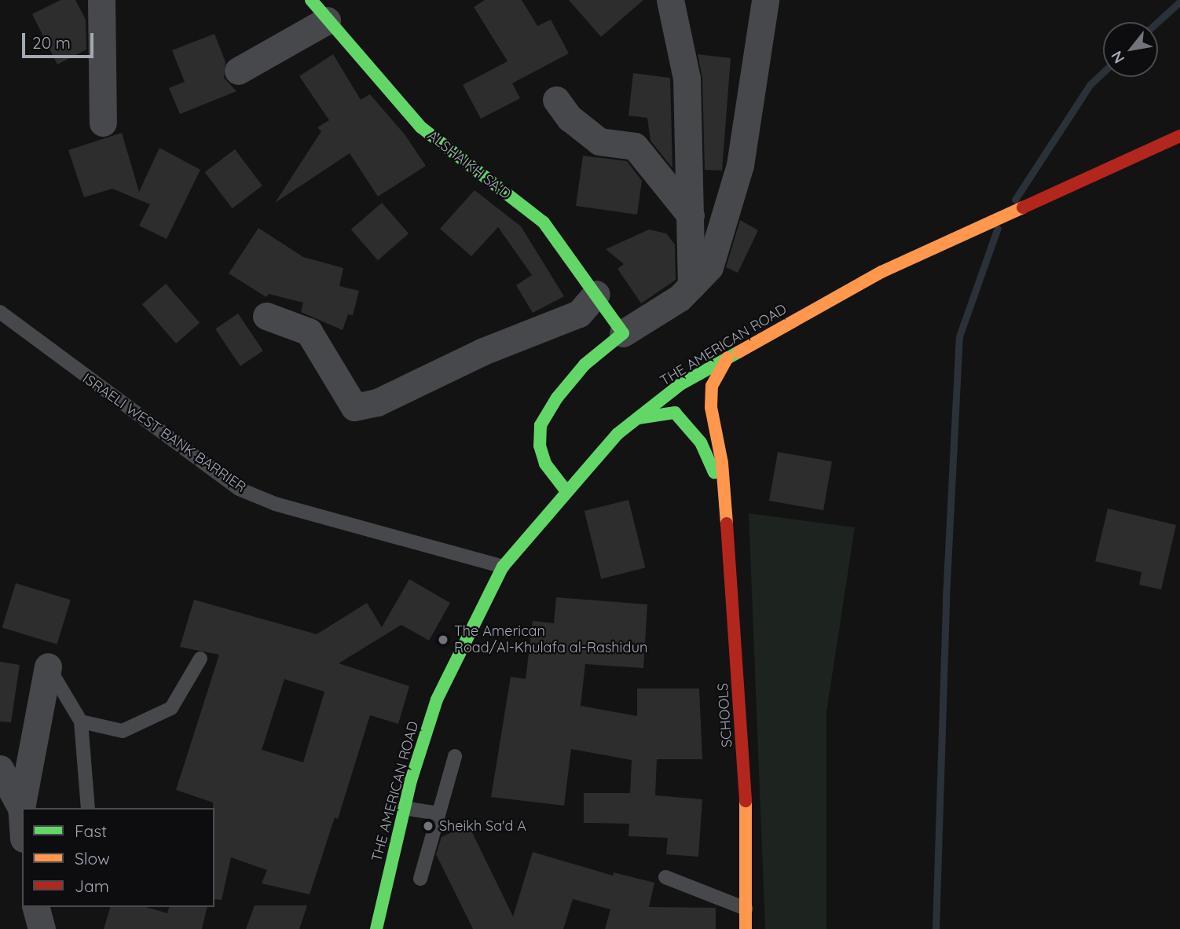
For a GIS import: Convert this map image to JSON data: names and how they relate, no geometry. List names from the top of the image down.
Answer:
{
  "streets": {
    "main road": ["ALSHAIKH SA'D", "THE AMERICAN ROAD", "SCHOOLS"],
    "lane": ["ISRAELI WEST BANK BARRIER"]
  },
  "crossings": [
    ["THE AMERICAN ROAD", "ISRAELI WEST BANK BARRIER"],
    ["THE AMERICAN ROAD", "SCHOOLS"]
  ],
  "places": ["The American Road/Al-Khulafa al-Rashidun", "Sheikh Sa'd A"],
  "legend": ["Fast", "Slow", "Jam"],
  "scale_bar": "20 m",
  "north": "bottom left"
}
